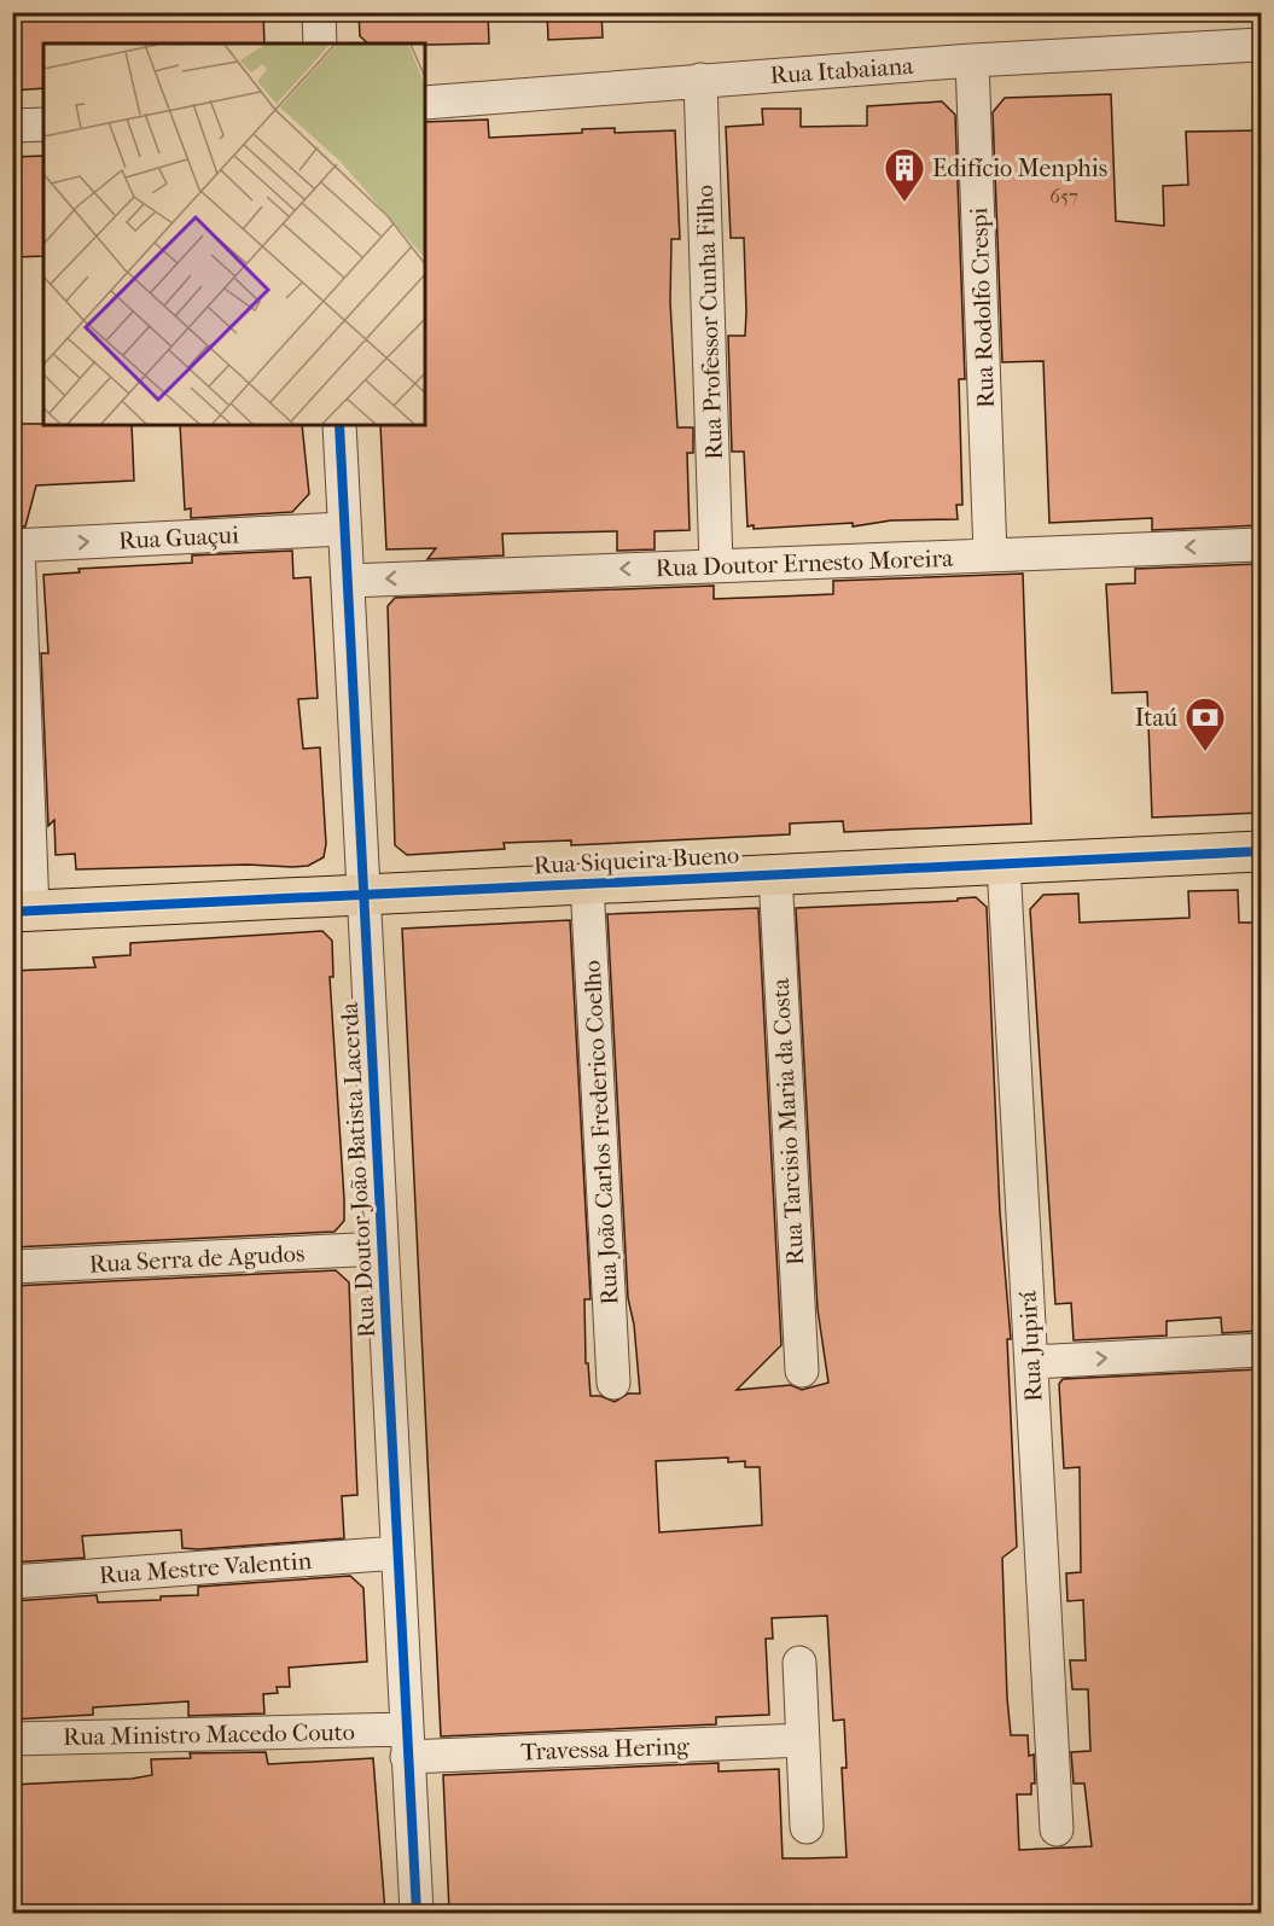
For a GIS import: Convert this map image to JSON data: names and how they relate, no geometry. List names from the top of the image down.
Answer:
{
  "streets": {
    "main road": ["Rua Siqueira Bueno"],
    "street": [
      "Rua Itabaiana",
      "Rua Rodolfo Crespi",
      "Rua Professor Cunha Filho",
      "Rua Guaçui",
      "Rua Doutor Ernesto Moreira",
      "Rua Tarcisio Maria da Costa",
      "Rua João Carlos Frederico Coelho",
      "Rua Doutor João Batista Lacerda",
      "Rua Serra de Agudos",
      "Rua Jupirá",
      "Rua Mestre Valentin",
      "Rua Ministro Macedo Couto",
      "Travessa Hering"
    ]
  },
  "crossings": [
    ["Rua Itabaiana", "Rua Rodolfo Crespi"],
    ["Rua Itabaiana", "Rua Professor Cunha Filho"],
    ["Rua Rodolfo Crespi", "Rua Doutor Ernesto Moreira"],
    ["Rua Professor Cunha Filho", "Rua Doutor Ernesto Moreira"],
    ["Rua Guaçui", "Rua Doutor João Batista Lacerda"],
    ["Rua Doutor Ernesto Moreira", "Rua Doutor João Batista Lacerda"],
    ["Rua Siqueira Bueno", "Rua Tarcisio Maria da Costa"],
    ["Rua Siqueira Bueno", "Rua João Carlos Frederico Coelho"],
    ["Rua Siqueira Bueno", "Rua Doutor João Batista Lacerda"],
    ["Rua Siqueira Bueno", "Rua Jupirá"],
    ["Rua Doutor João Batista Lacerda", "Rua Serra de Agudos"],
    ["Rua Doutor João Batista Lacerda", "Rua Mestre Valentin"],
    ["Rua Doutor João Batista Lacerda", "Rua Ministro Macedo Couto"],
    ["Rua Doutor João Batista Lacerda", "Travessa Hering"],
    ["Rua Ministro Macedo Couto", "Travessa Hering"]
  ],
  "one_way": ["Rua Guaçui", "Rua Doutor Ernesto Moreira"],
  "places": {
    "building": ["Edifício Menphis"],
    "bank": ["Itaú"]
  },
  "house_numbers": ["657"]
}
